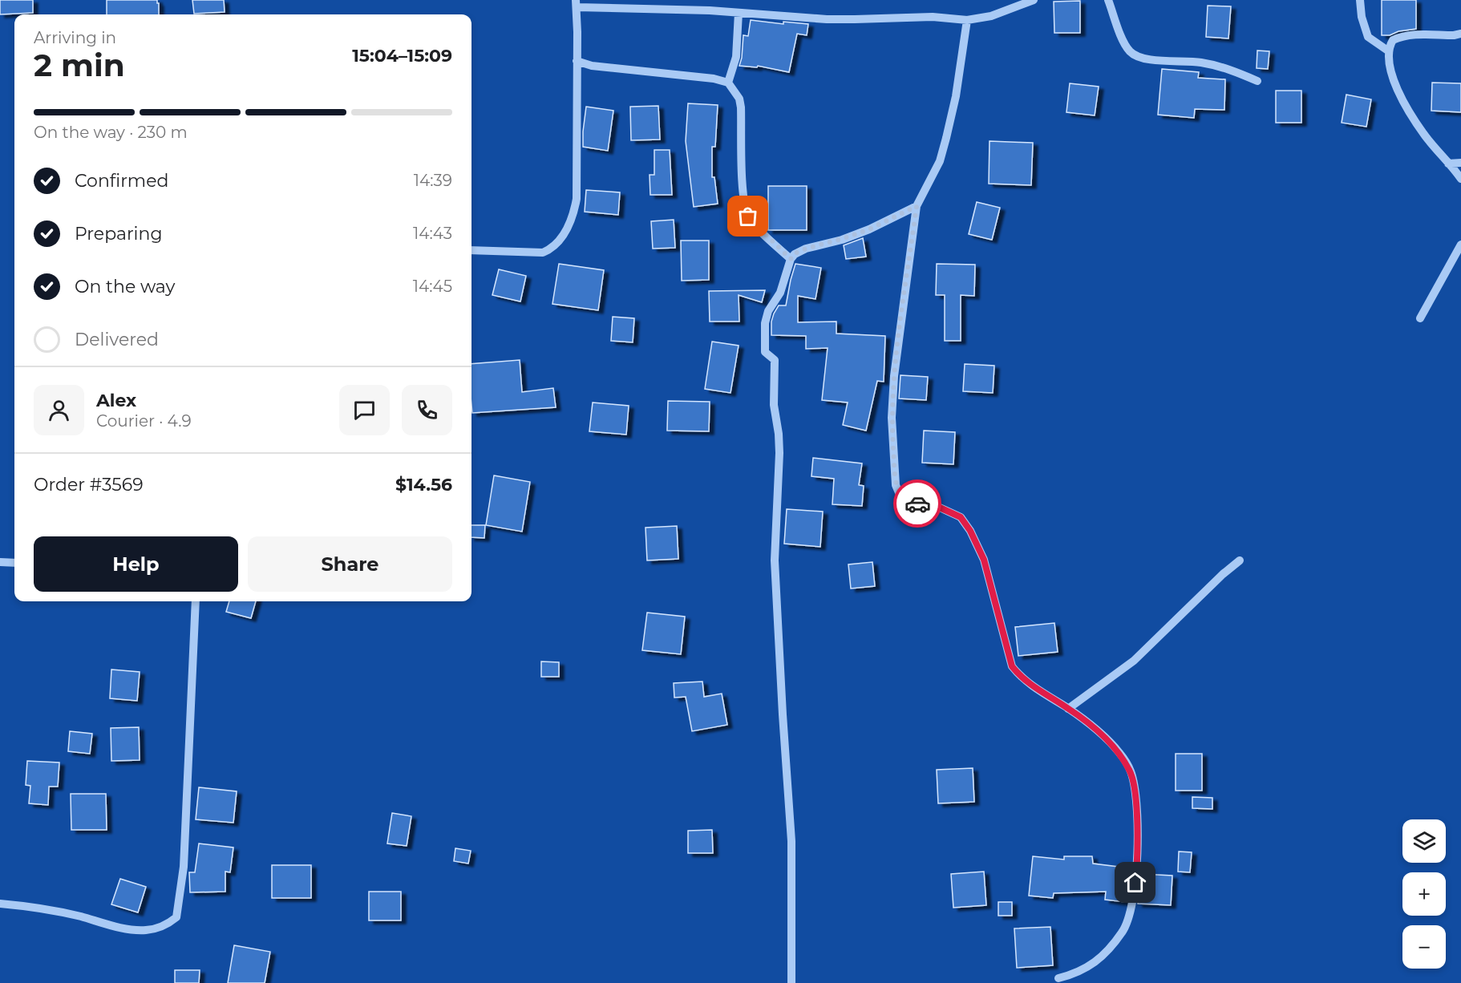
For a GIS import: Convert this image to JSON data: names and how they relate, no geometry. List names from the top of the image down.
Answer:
{
  "page": {
    "heading": ["2 min", "Arriving in", "15:04–15:09"],
    "panel": [
      "Alex",
      "Courier · 4.9",
      "Order #3569",
      "$14.56"
    ],
    "bar": "On the way · 230 m",
    "list": [
      ["Confirmed", "14:39"],
      ["Preparing", "14:43"],
      ["On the way", "14:45"],
      "Delivered"
    ],
    "buttons": ["Help", "Share"],
    "map_buttons": ["+", "−"]
  }
}
